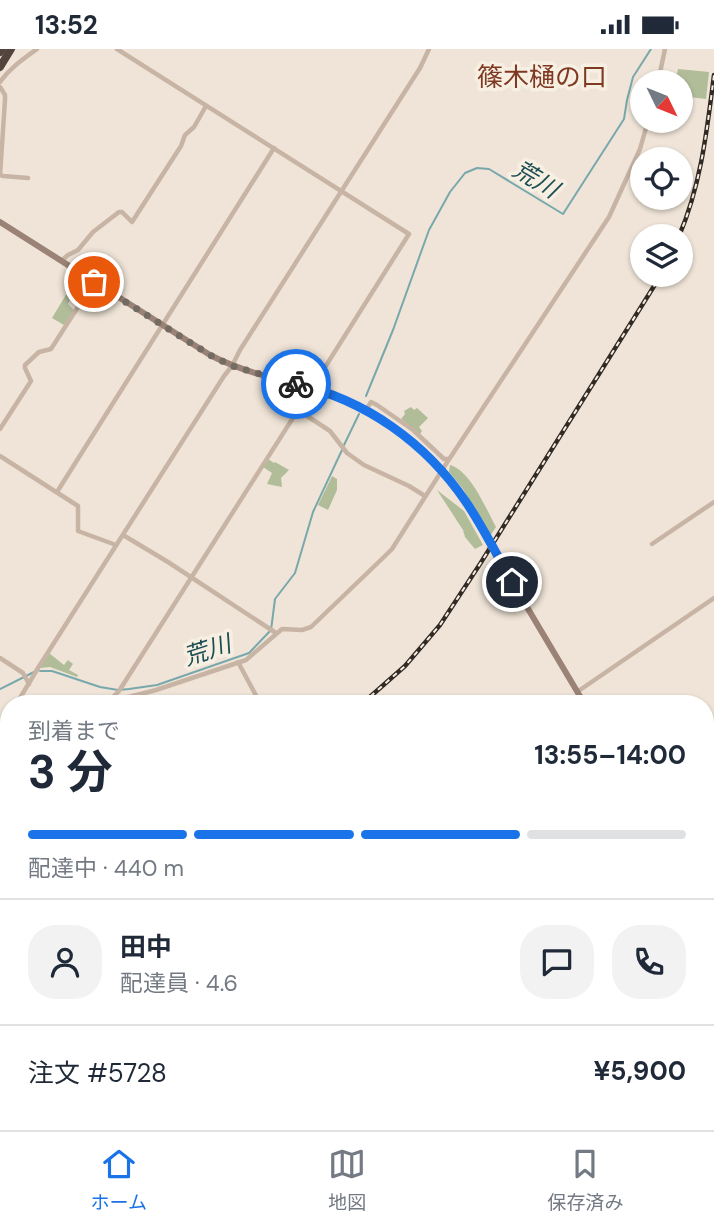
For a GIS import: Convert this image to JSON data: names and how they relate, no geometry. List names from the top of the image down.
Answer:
{
  "districts": ["篠木樋の口"],
  "water": ["荒川"],
  "north": "bottom right",
  "page": {
    "status": "13:52",
    "heading": ["3 分", "到着まで", "13:55–14:00"],
    "panel": [
      "田中",
      "配達員 · 4.6",
      "注文 #5728",
      "¥5,900"
    ],
    "bar": "配達中 · 440 m",
    "tabs": ["ホーム", "地図", "保存済み"]
  }
}
